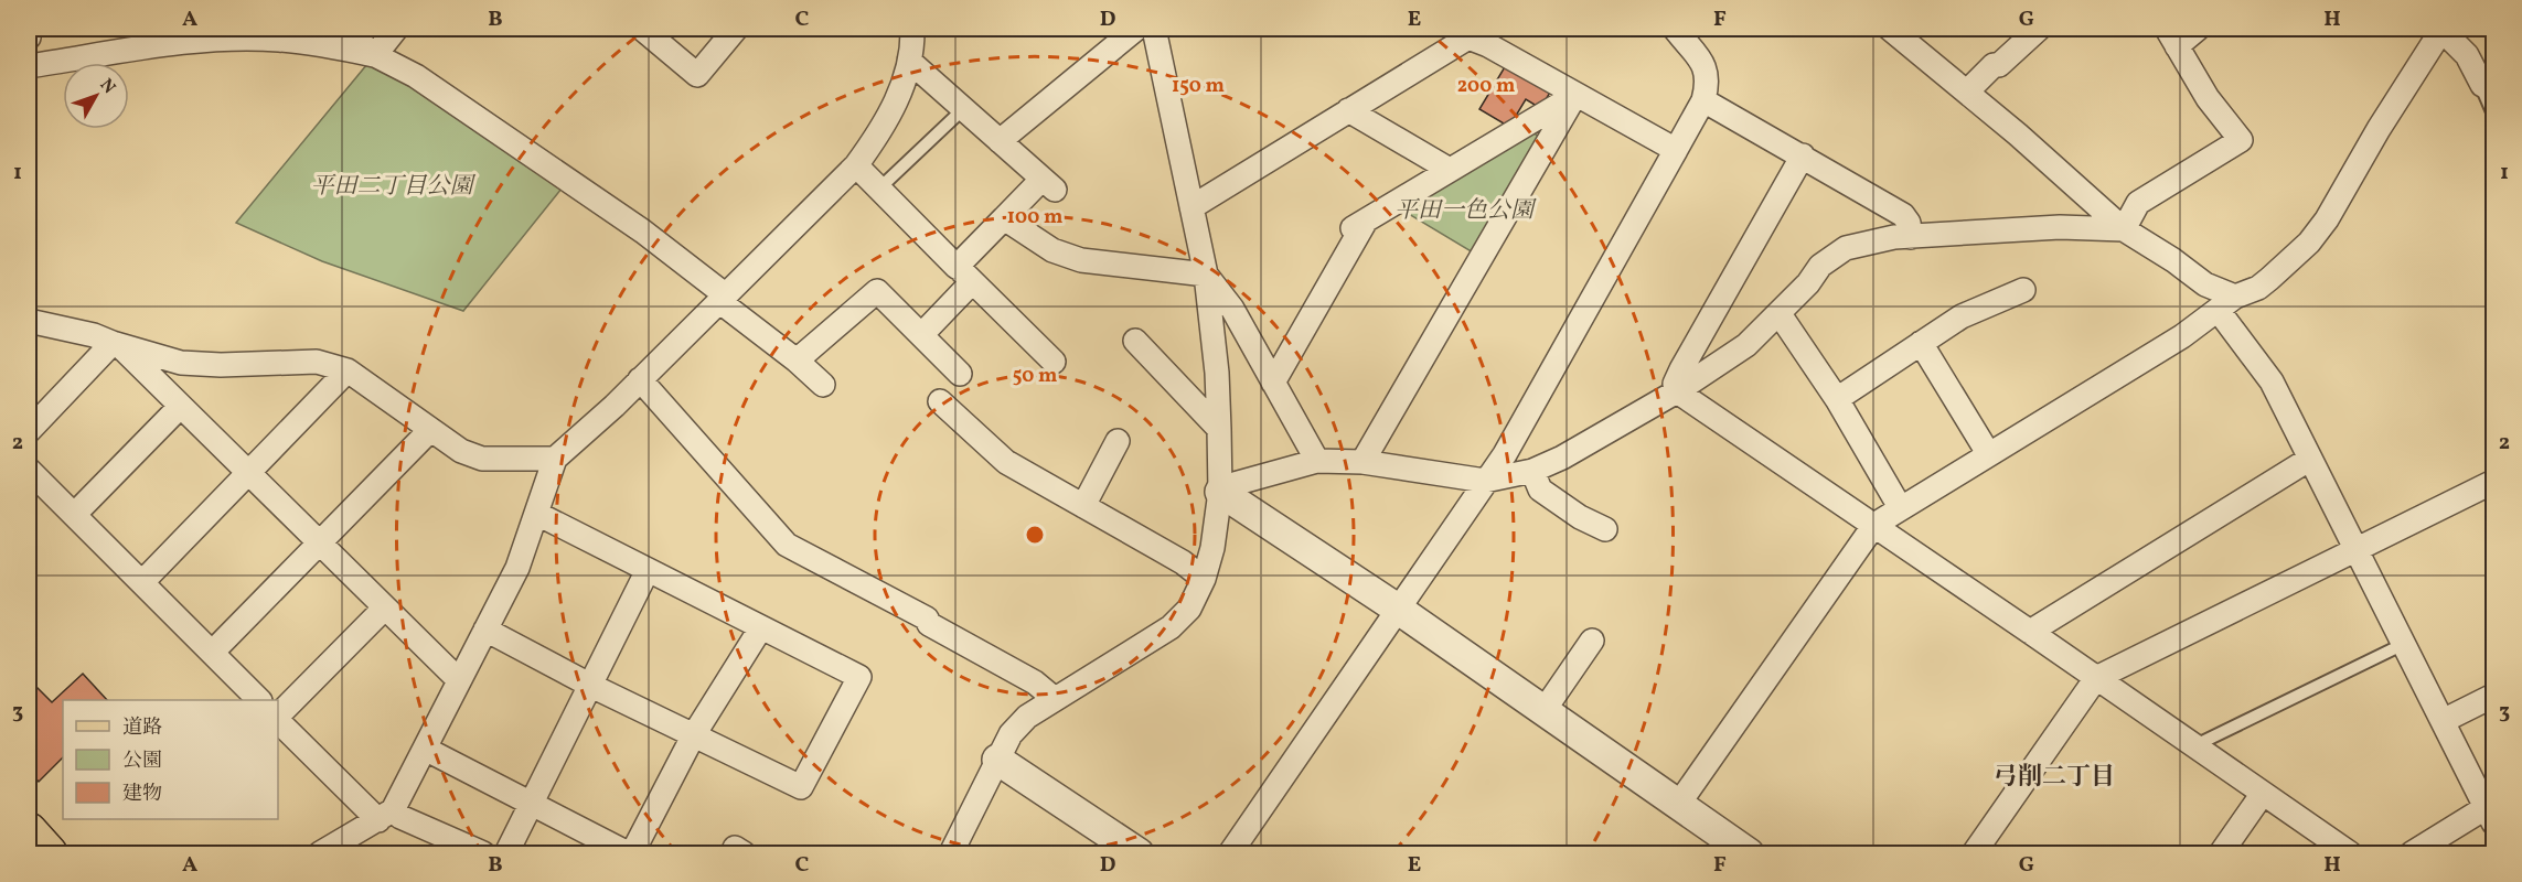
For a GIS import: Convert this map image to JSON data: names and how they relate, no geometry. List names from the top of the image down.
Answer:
{
  "districts": ["弓削二丁目"],
  "parks": ["平田二丁目公園", "平田一色公園"],
  "legend": ["道路", "公園", "建物"],
  "north": "top right",
  "grid": {
    "columns": [
      "A",
      "B",
      "C",
      "D",
      "E",
      "F",
      "G",
      "H"
    ],
    "rows": ["1", "2", "3"]
  },
  "rings": [
    "200 m",
    "150 m",
    "100 m",
    "50 m"
  ]
}
